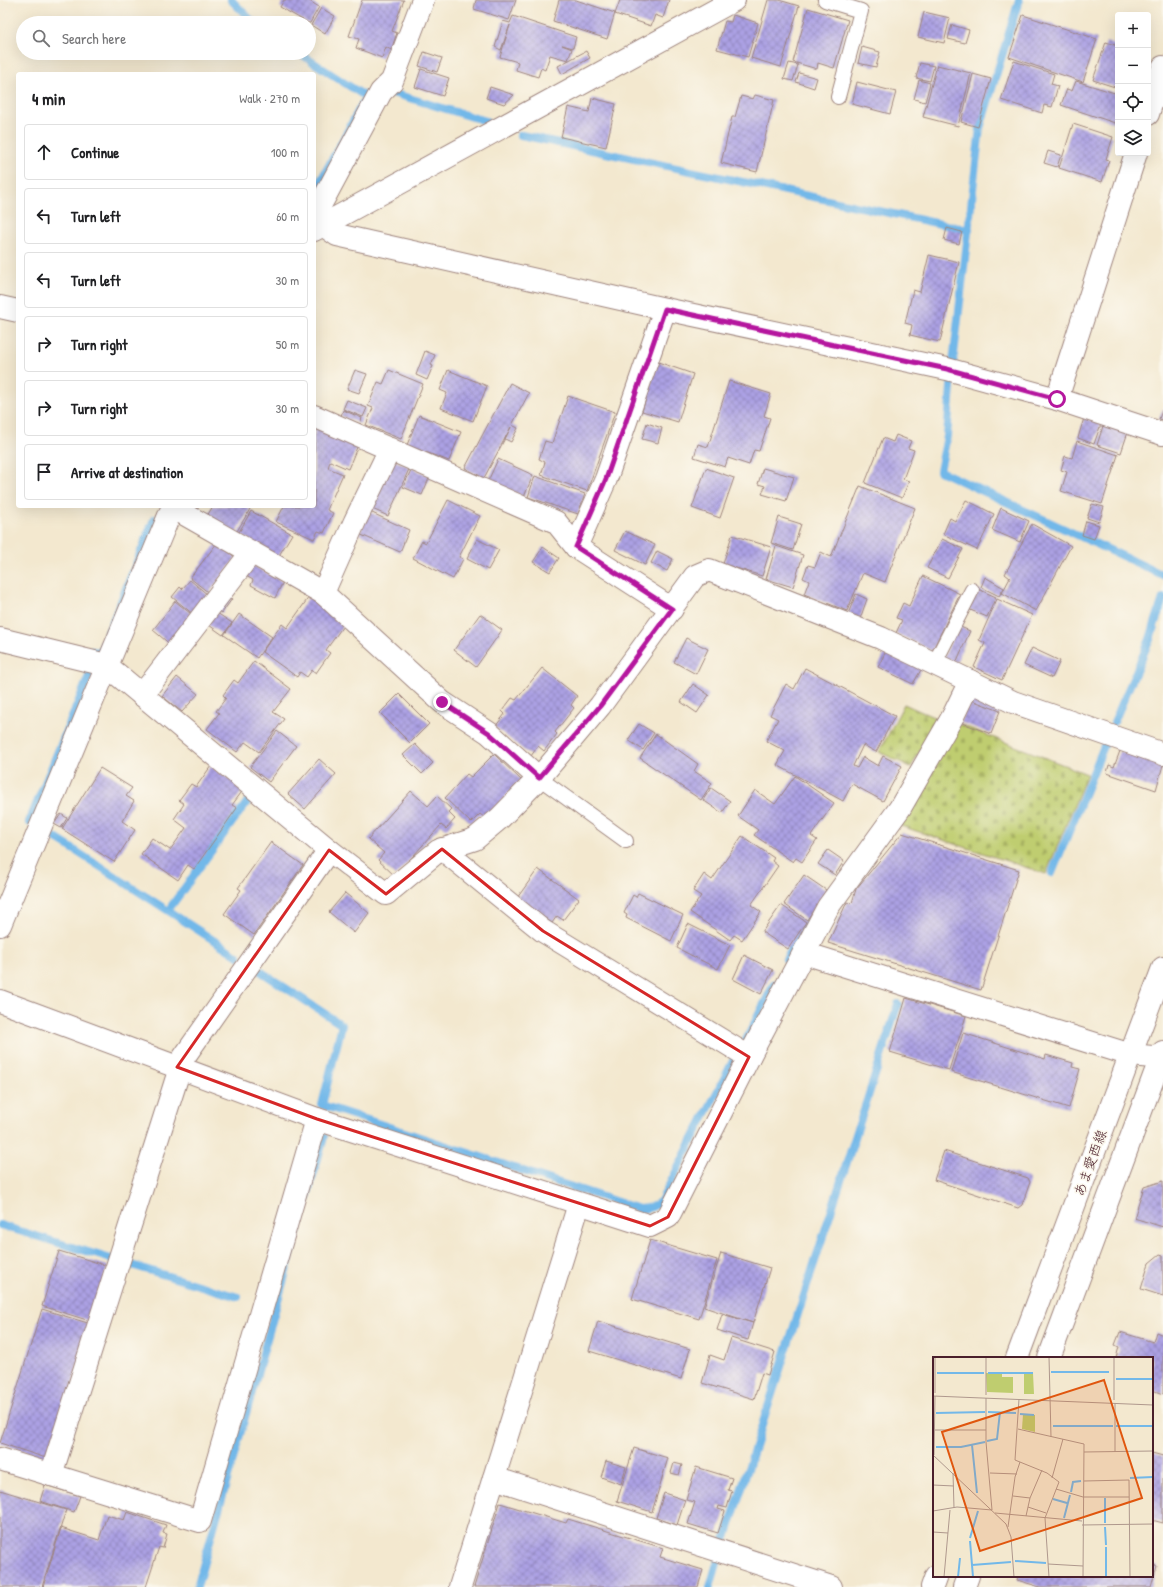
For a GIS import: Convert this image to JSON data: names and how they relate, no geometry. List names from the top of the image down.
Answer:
{
  "streets": {
    "street": ["あま愛西線"]
  },
  "page": {
    "map_buttons": ["+", "−"],
    "search": "Search here",
    "heading": ["4 min", "Walk · 270 m"],
    "list": [
      ["Continue", "100 m"],
      ["Turn left", "60 m"],
      ["Turn left", "30 m"],
      ["Turn right", "50 m"],
      ["Turn right", "30 m"],
      "Arrive at destination"
    ]
  }
}
